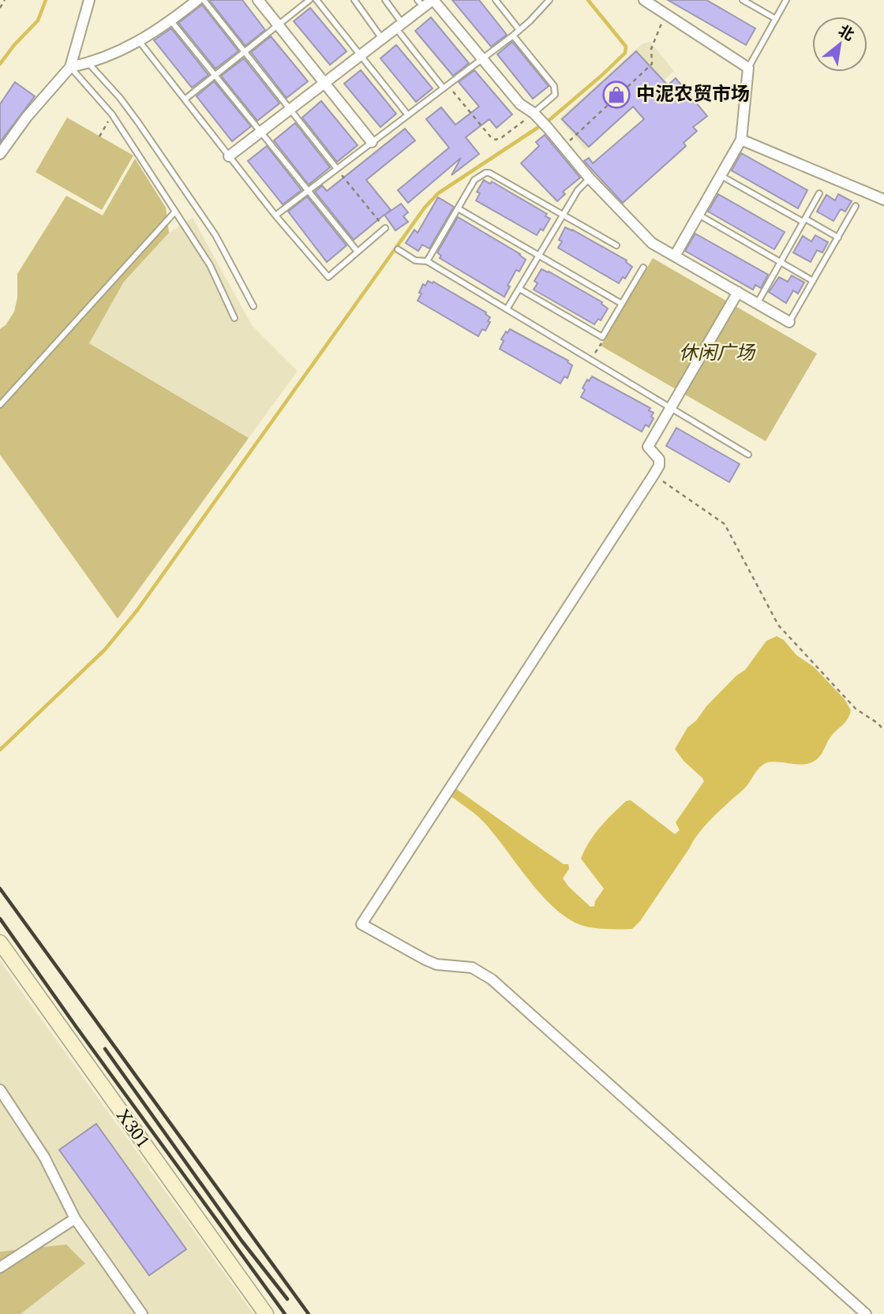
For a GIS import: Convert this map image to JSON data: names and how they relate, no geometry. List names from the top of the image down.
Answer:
{
  "streets": {
    "main road": ["X301"]
  },
  "parks": ["休闲广场"],
  "places": {
    "shop": ["中泥农贸市场"]
  },
  "north": "top right"
}
